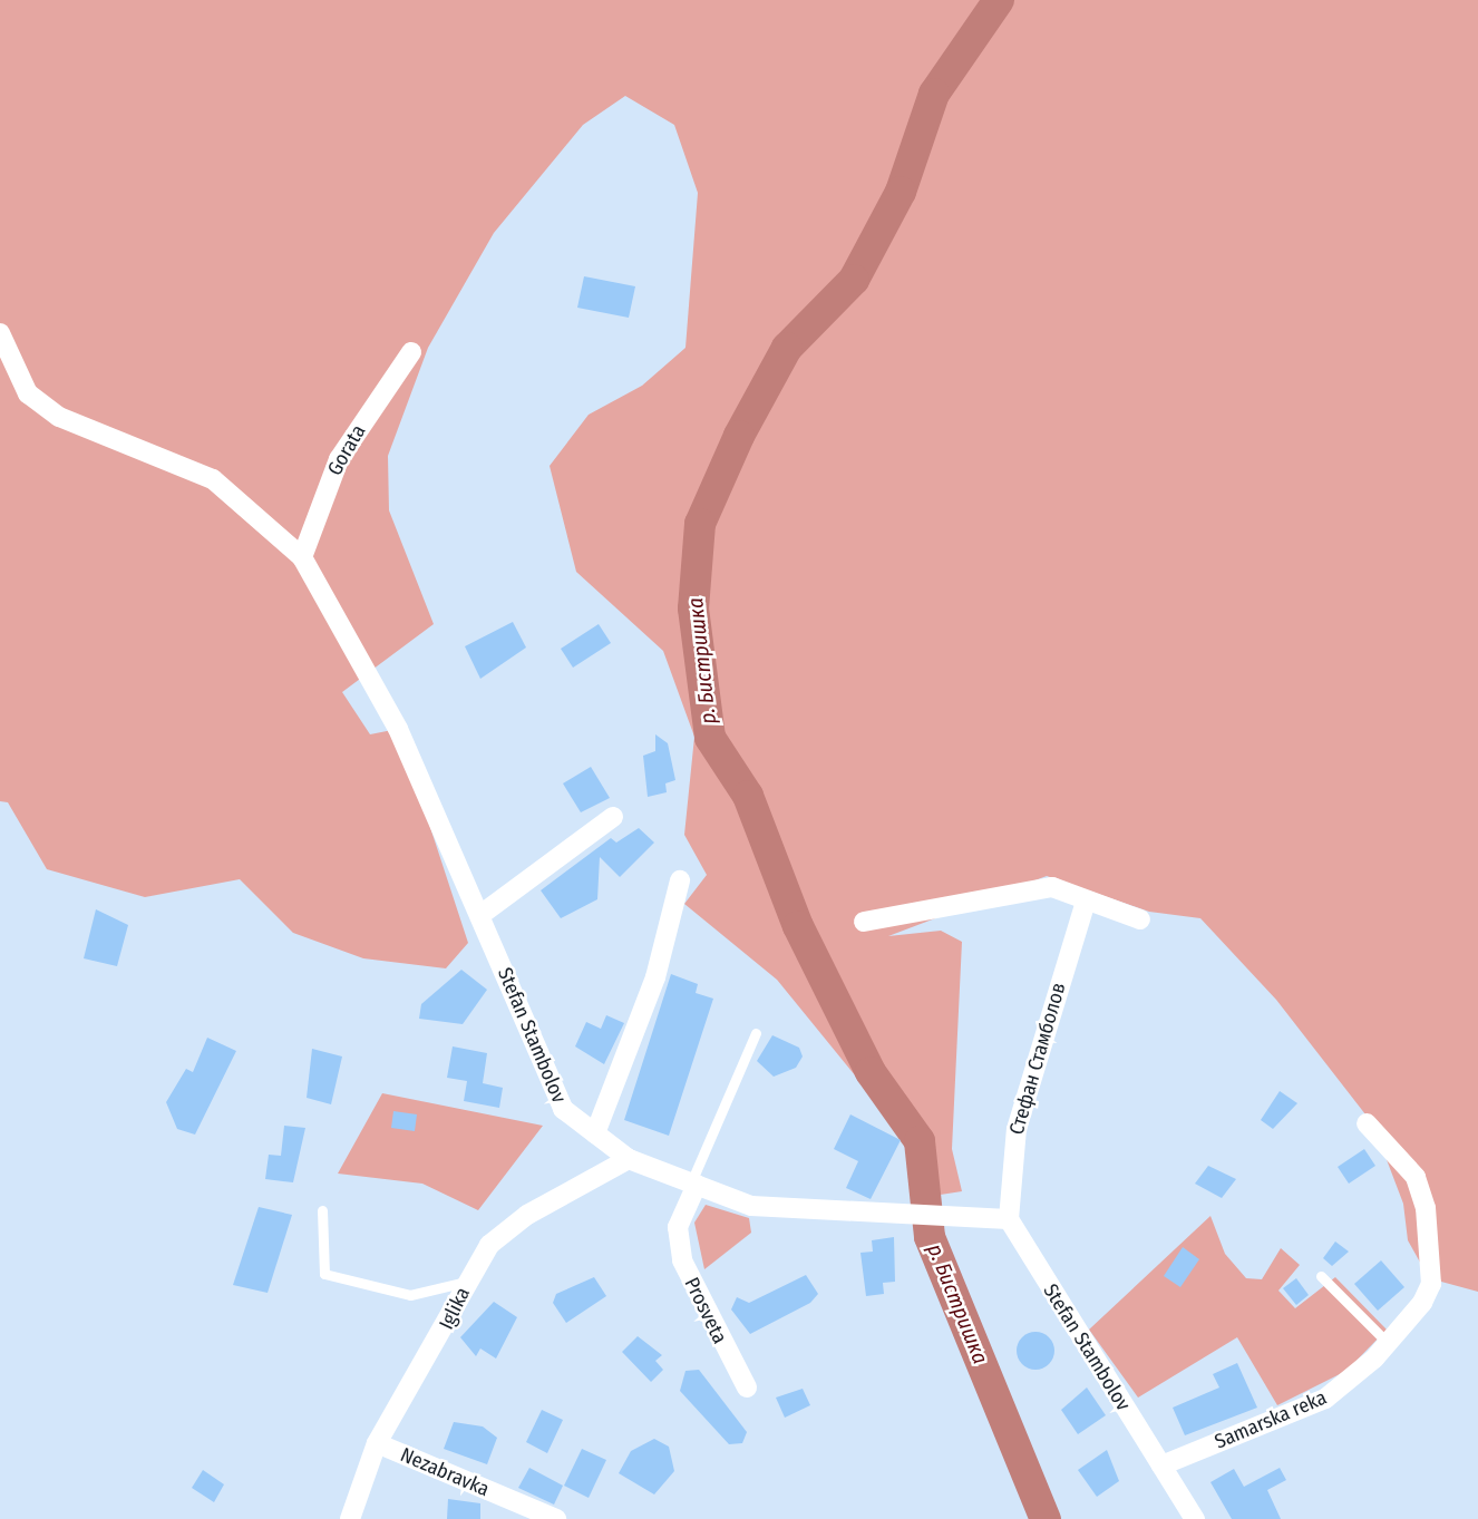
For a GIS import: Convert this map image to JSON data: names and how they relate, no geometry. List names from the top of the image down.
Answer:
{
  "streets": {
    "street": [
      "Gorata",
      "Stefan Stambolov",
      "Стефан Стамболов",
      "Iglika",
      "Prosveta",
      "Samarska reka",
      "Nezabravka"
    ]
  },
  "crossings": [
    ["Gorata", "Stefan Stambolov"],
    ["Stefan Stambolov", "Стефан Стамболов"],
    ["Stefan Stambolov", "Iglika"],
    ["Stefan Stambolov", "Prosveta"],
    ["Stefan Stambolov", "Samarska reka"],
    ["Iglika", "Nezabravka"]
  ],
  "water": ["р. Бистришка"]
}
